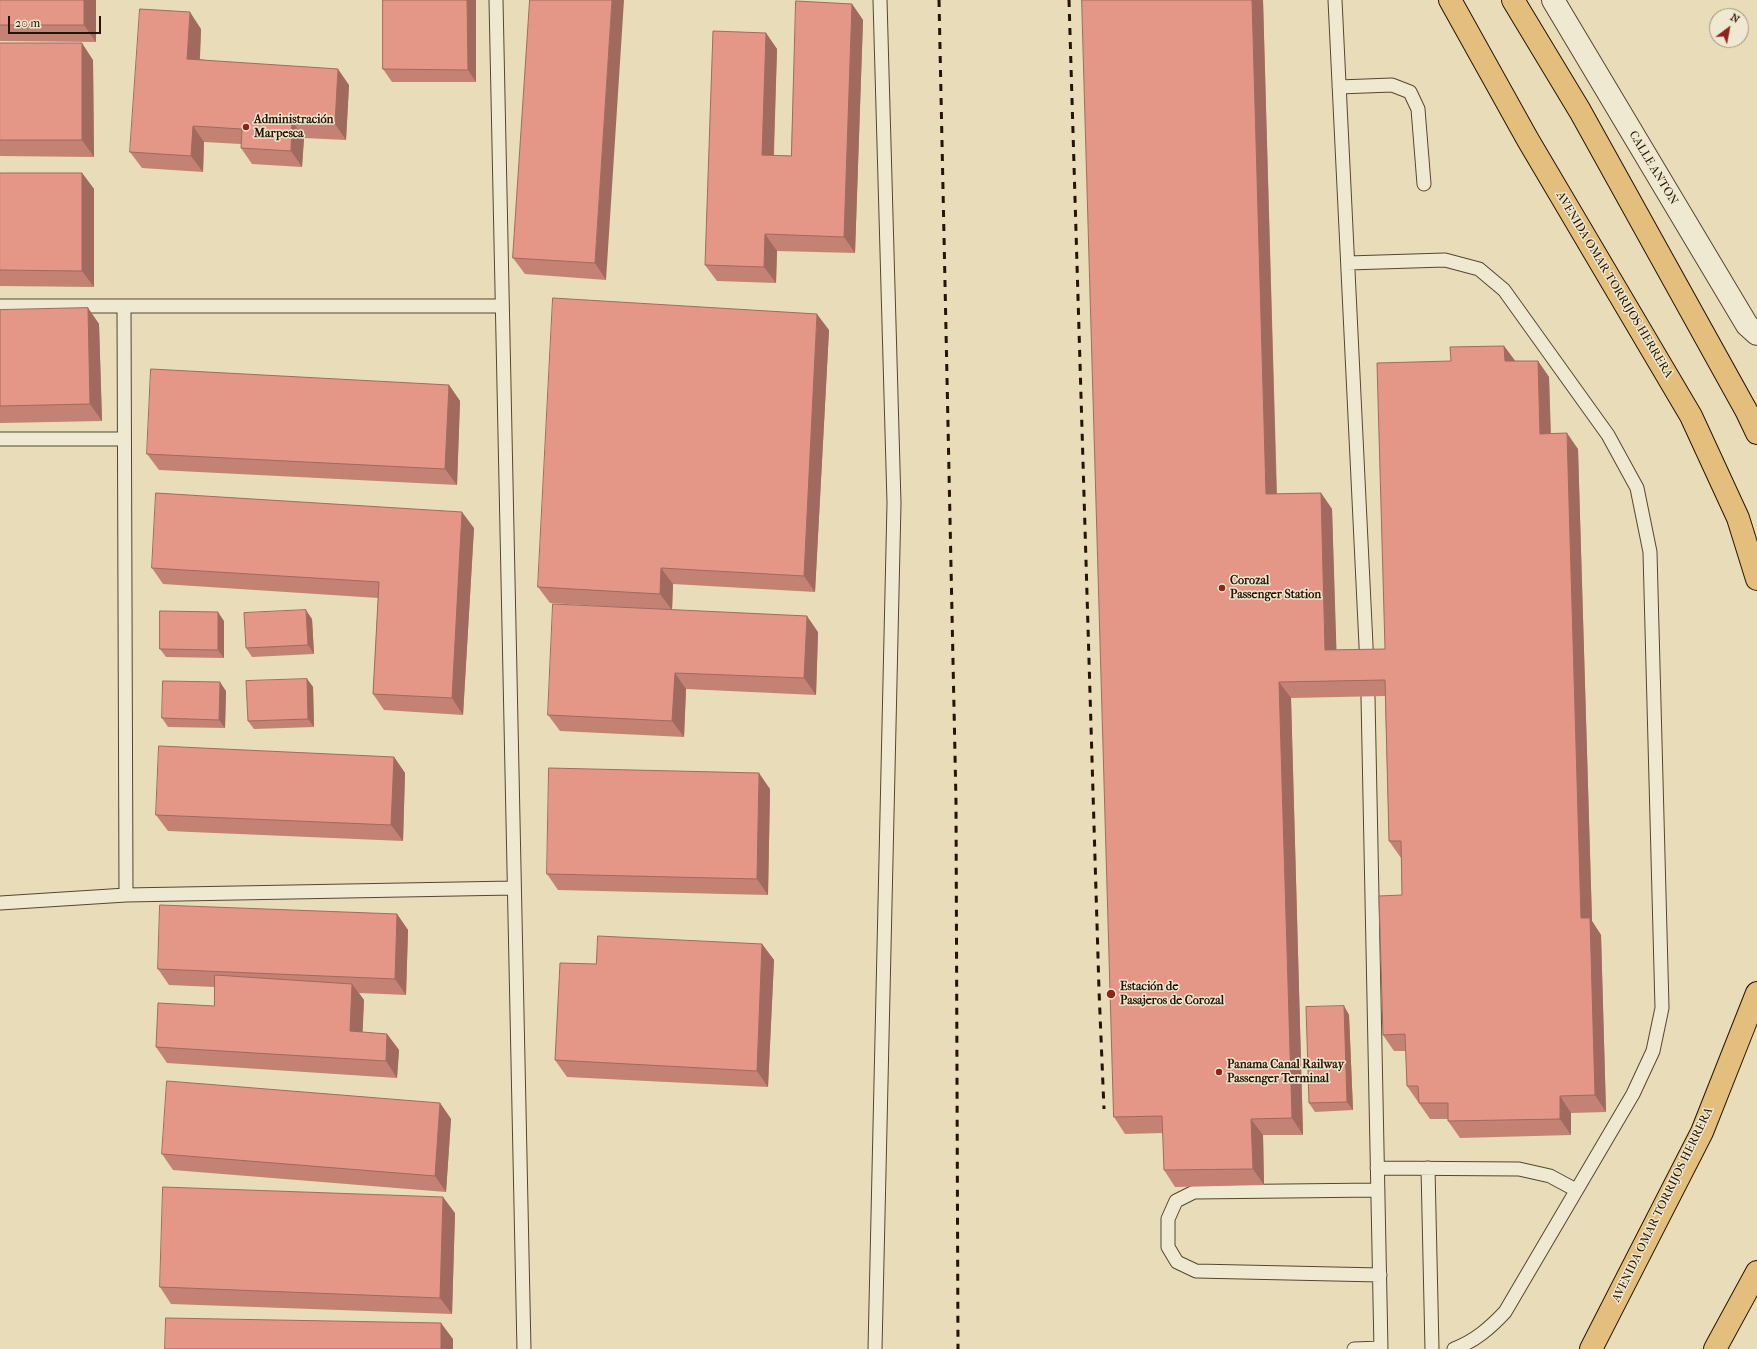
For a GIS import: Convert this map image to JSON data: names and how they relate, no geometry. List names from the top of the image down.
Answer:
{
  "streets": {
    "main road": ["AVENIDA OMAR TORRIJOS HERRERA"],
    "street": ["CALLE ANTON"]
  },
  "places": [
    "Administración Marpesca",
    "Corozal Passenger Station",
    "Estación de Pasajeros de Corozal",
    "Panama Canal Railway Passenger Terminal"
  ],
  "scale_bar": "20 m",
  "north": "top right"
}
